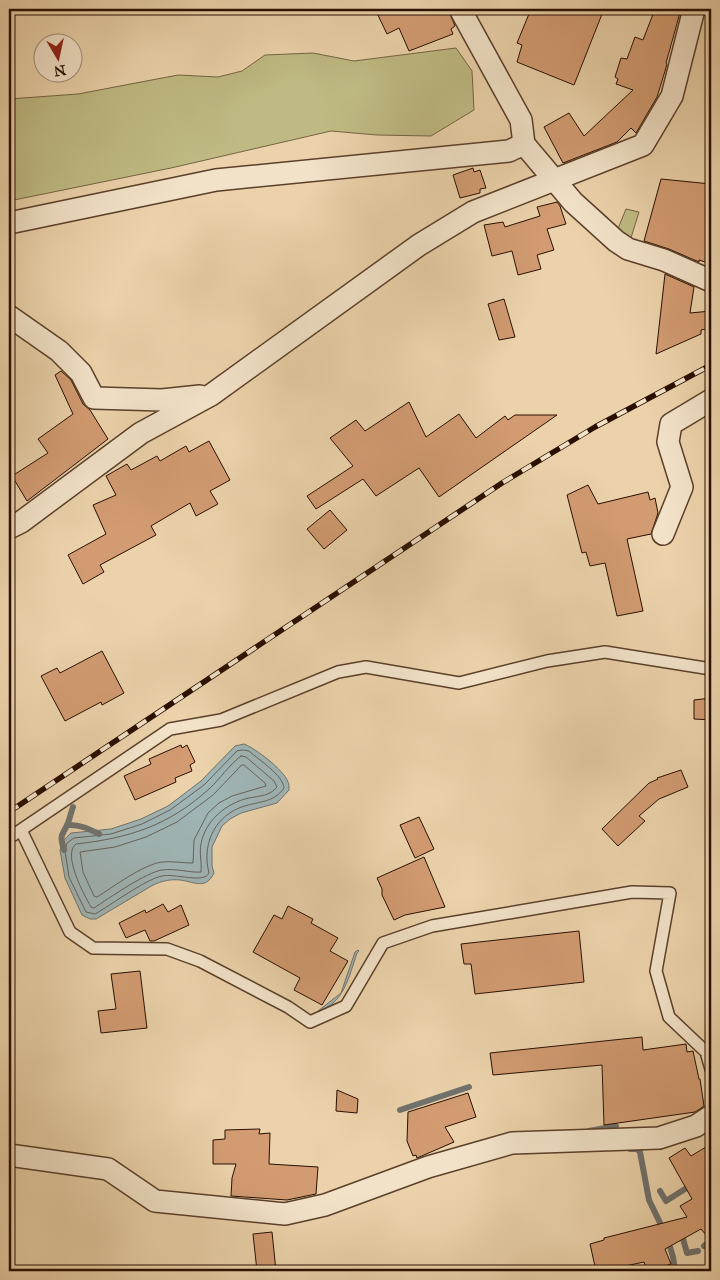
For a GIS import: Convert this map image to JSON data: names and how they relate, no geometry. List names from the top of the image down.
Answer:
{
  "north": "bottom"
}
